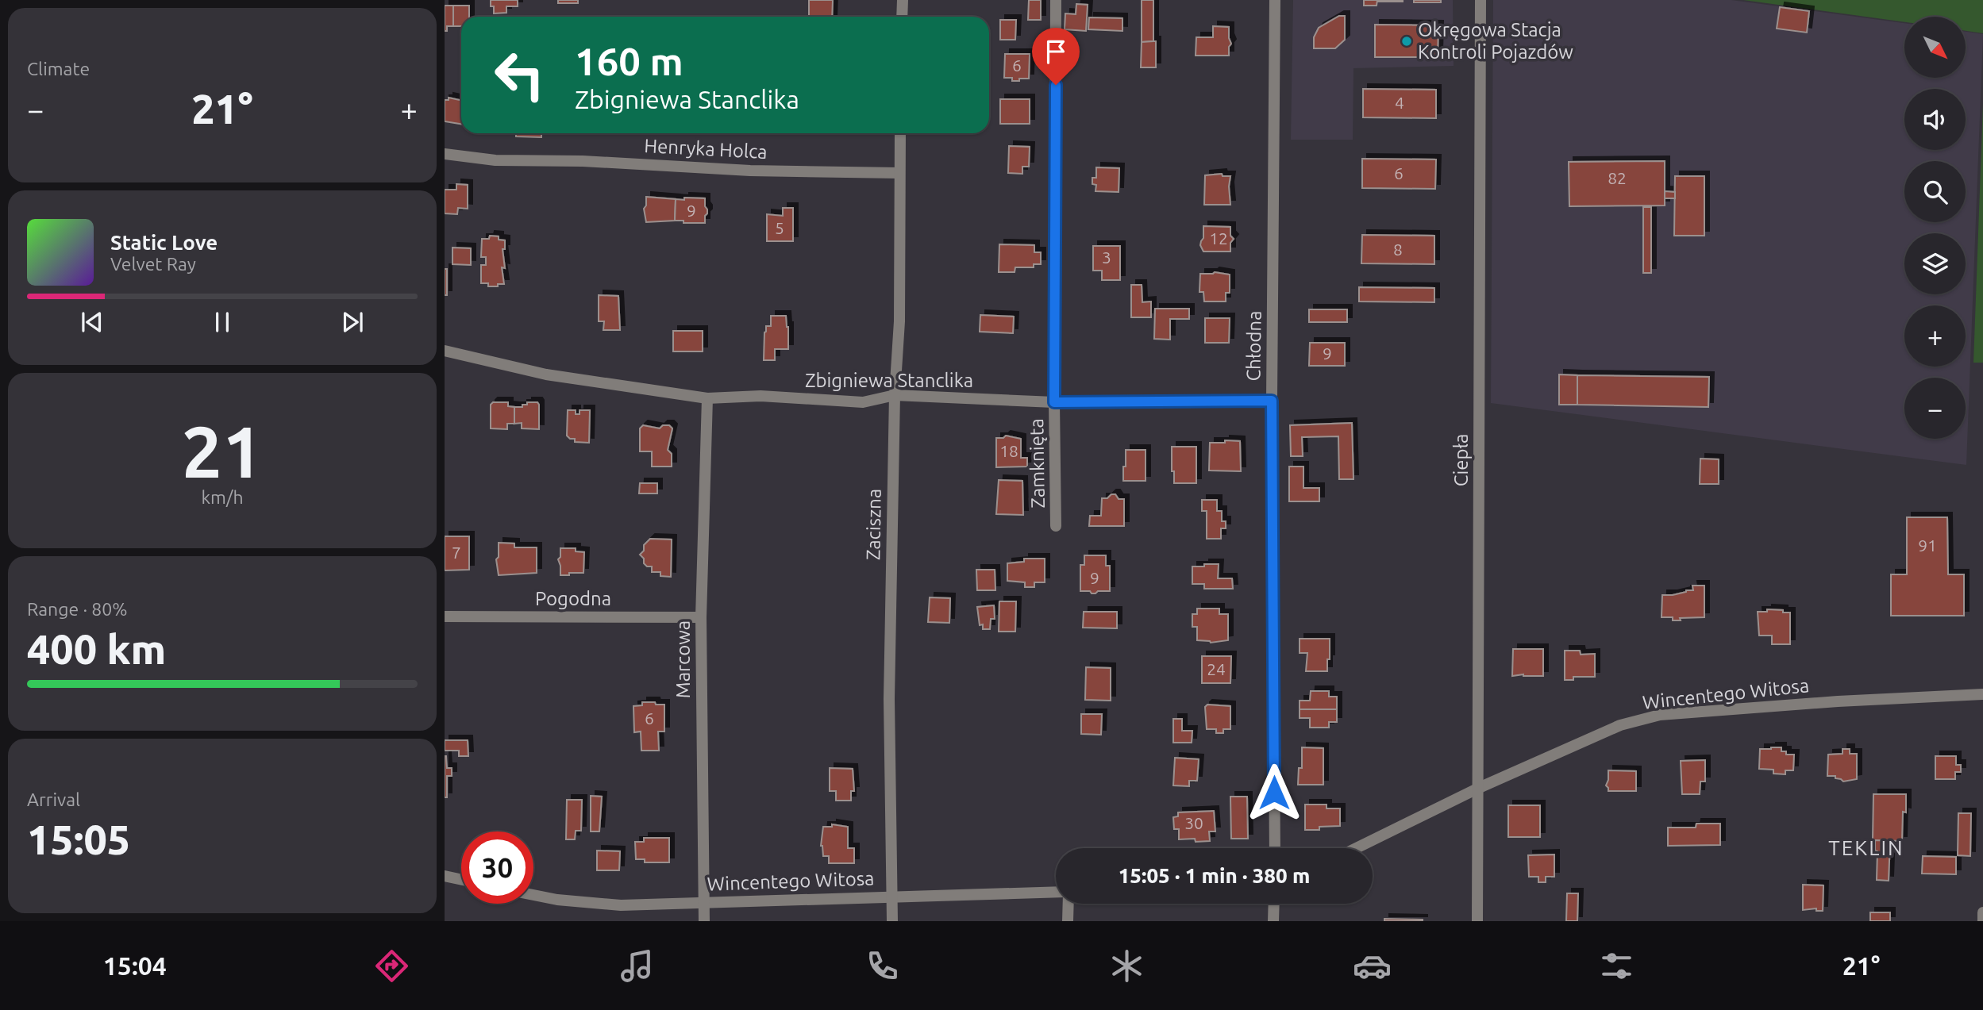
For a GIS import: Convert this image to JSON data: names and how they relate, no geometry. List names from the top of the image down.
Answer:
{
  "streets": {
    "street": [
      "Henryka Holca",
      "Chłodna",
      "Zbigniewa Stanclika",
      "Ciepła",
      "Zamknięta",
      "Zaciszna",
      "Pogodna",
      "Marcowa",
      "Wincentego Witosa"
    ]
  },
  "crossings": [
    ["Henryka Holca", "Zaciszna"],
    ["Chłodna", "Zbigniewa Stanclika"],
    ["Zbigniewa Stanclika", "Zamknięta"],
    ["Zbigniewa Stanclika", "Zaciszna"],
    ["Zbigniewa Stanclika", "Marcowa"],
    ["Ciepła", "Wincentego Witosa"],
    ["Zaciszna", "Wincentego Witosa"],
    ["Pogodna", "Marcowa"],
    ["Marcowa", "Wincentego Witosa"]
  ],
  "districts": ["TEKLIN"],
  "places": ["Okręgowa Stacja Kontroli Pojazdów"],
  "house_numbers": [
    "6",
    "4",
    "6",
    "82",
    "9",
    "5",
    "12",
    "8",
    "3",
    "9",
    "18",
    "91",
    "7",
    "9",
    "24",
    "6",
    "30"
  ],
  "north": "bottom right",
  "page": {
    "tile": [
      "Climate",
      ["21", "km/h"],
      ["Range · 80%", "400 km"],
      ["Arrival", "15:05"]
    ],
    "map_buttons": ["+", "−"],
    "turn": ["160 m", "Zbigniewa Stanclika"],
    "heat": ["−", "21°", "+"],
    "song": ["Static Love", "Velvet Ray"],
    "limit": "30",
    "trip": "15:05 · 1 min · 380 m",
    "tabs": ["15:04", "21°"]
  }
}
